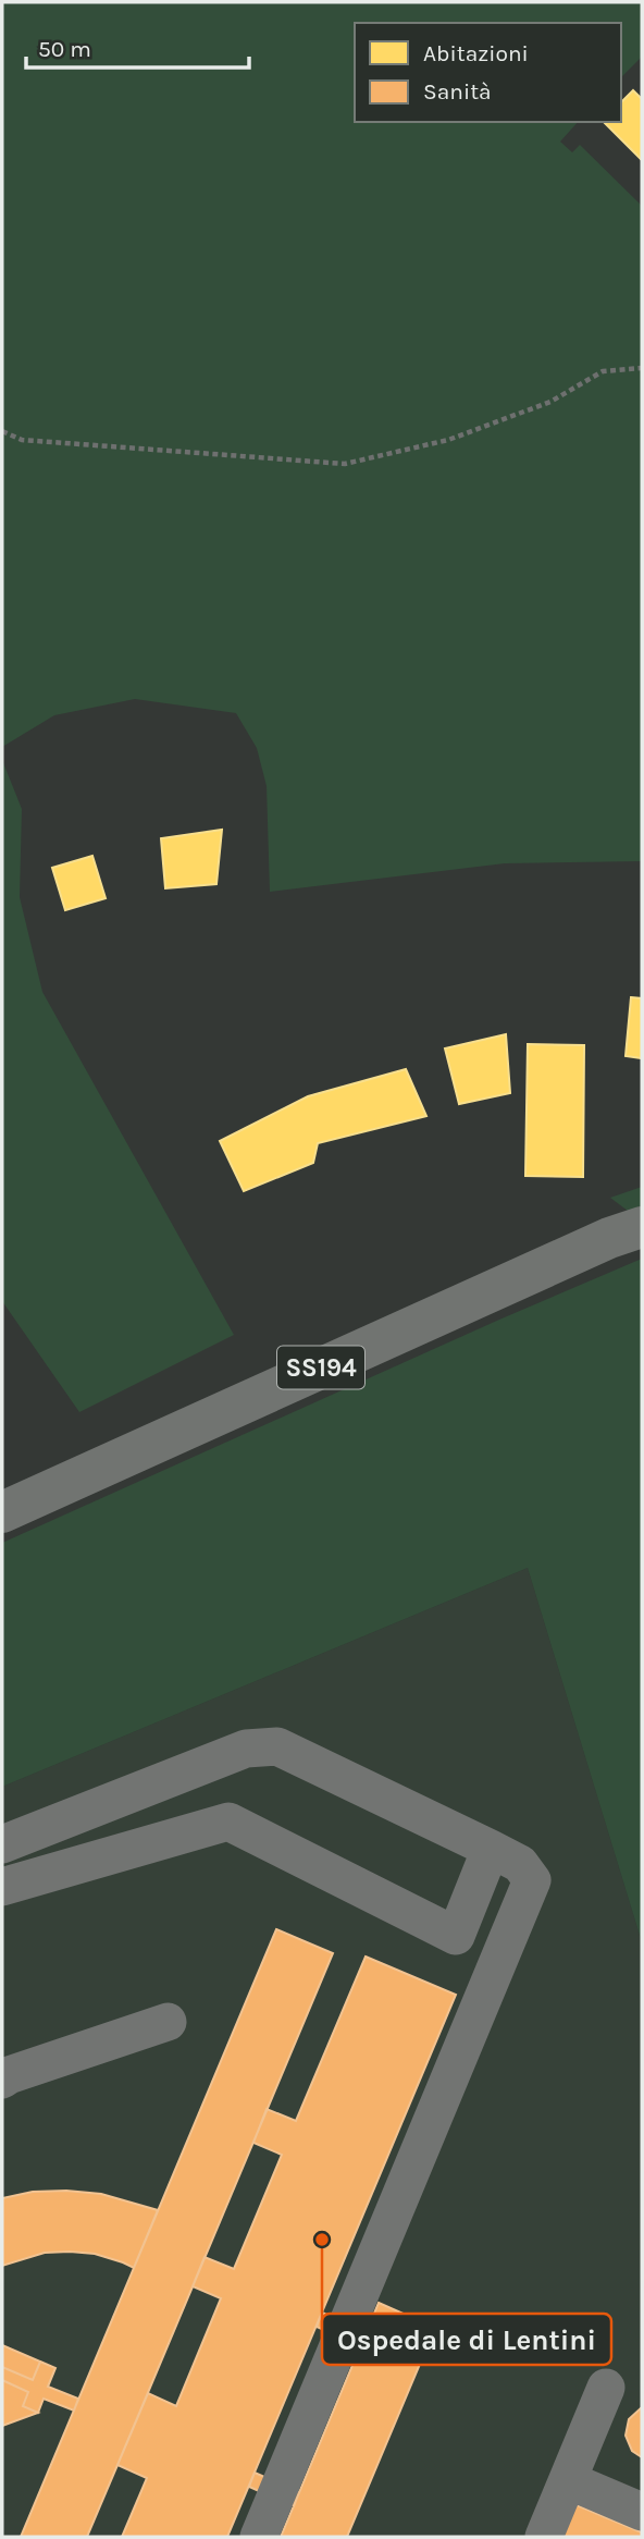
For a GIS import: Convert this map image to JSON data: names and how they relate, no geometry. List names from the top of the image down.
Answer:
{
  "streets": {
    "main road": ["SS194"]
  },
  "places": ["Ospedale di Lentini"],
  "legend": ["Abitazioni", "Sanità"],
  "scale_bar": "50 m"
}
